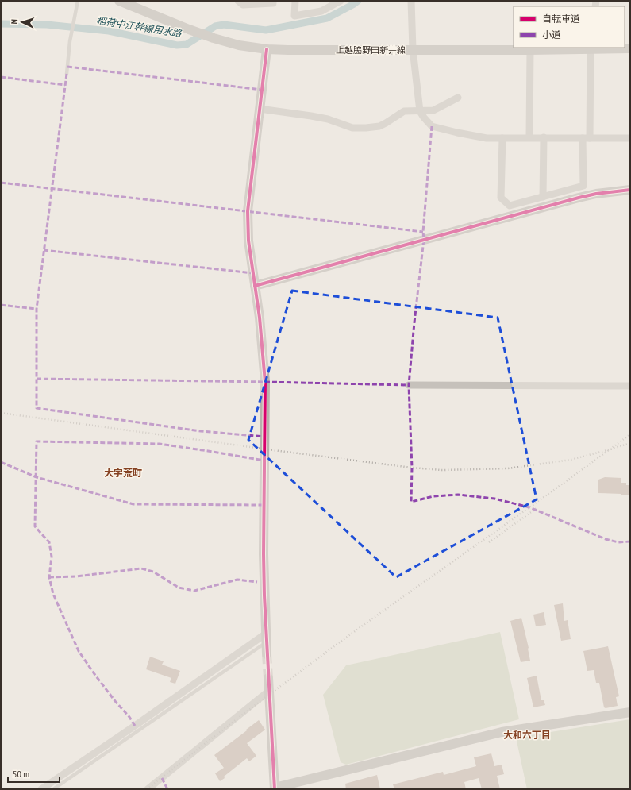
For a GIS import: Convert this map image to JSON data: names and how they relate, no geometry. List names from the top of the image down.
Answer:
{
  "streets": {
    "street": ["上越脇野田新井線"]
  },
  "districts": ["大字荒町", "大和六丁目"],
  "water": ["稲荷中江幹線用水路"],
  "legend": ["自転車道", "小道"],
  "scale_bar": "50 m",
  "north": "left"
}
